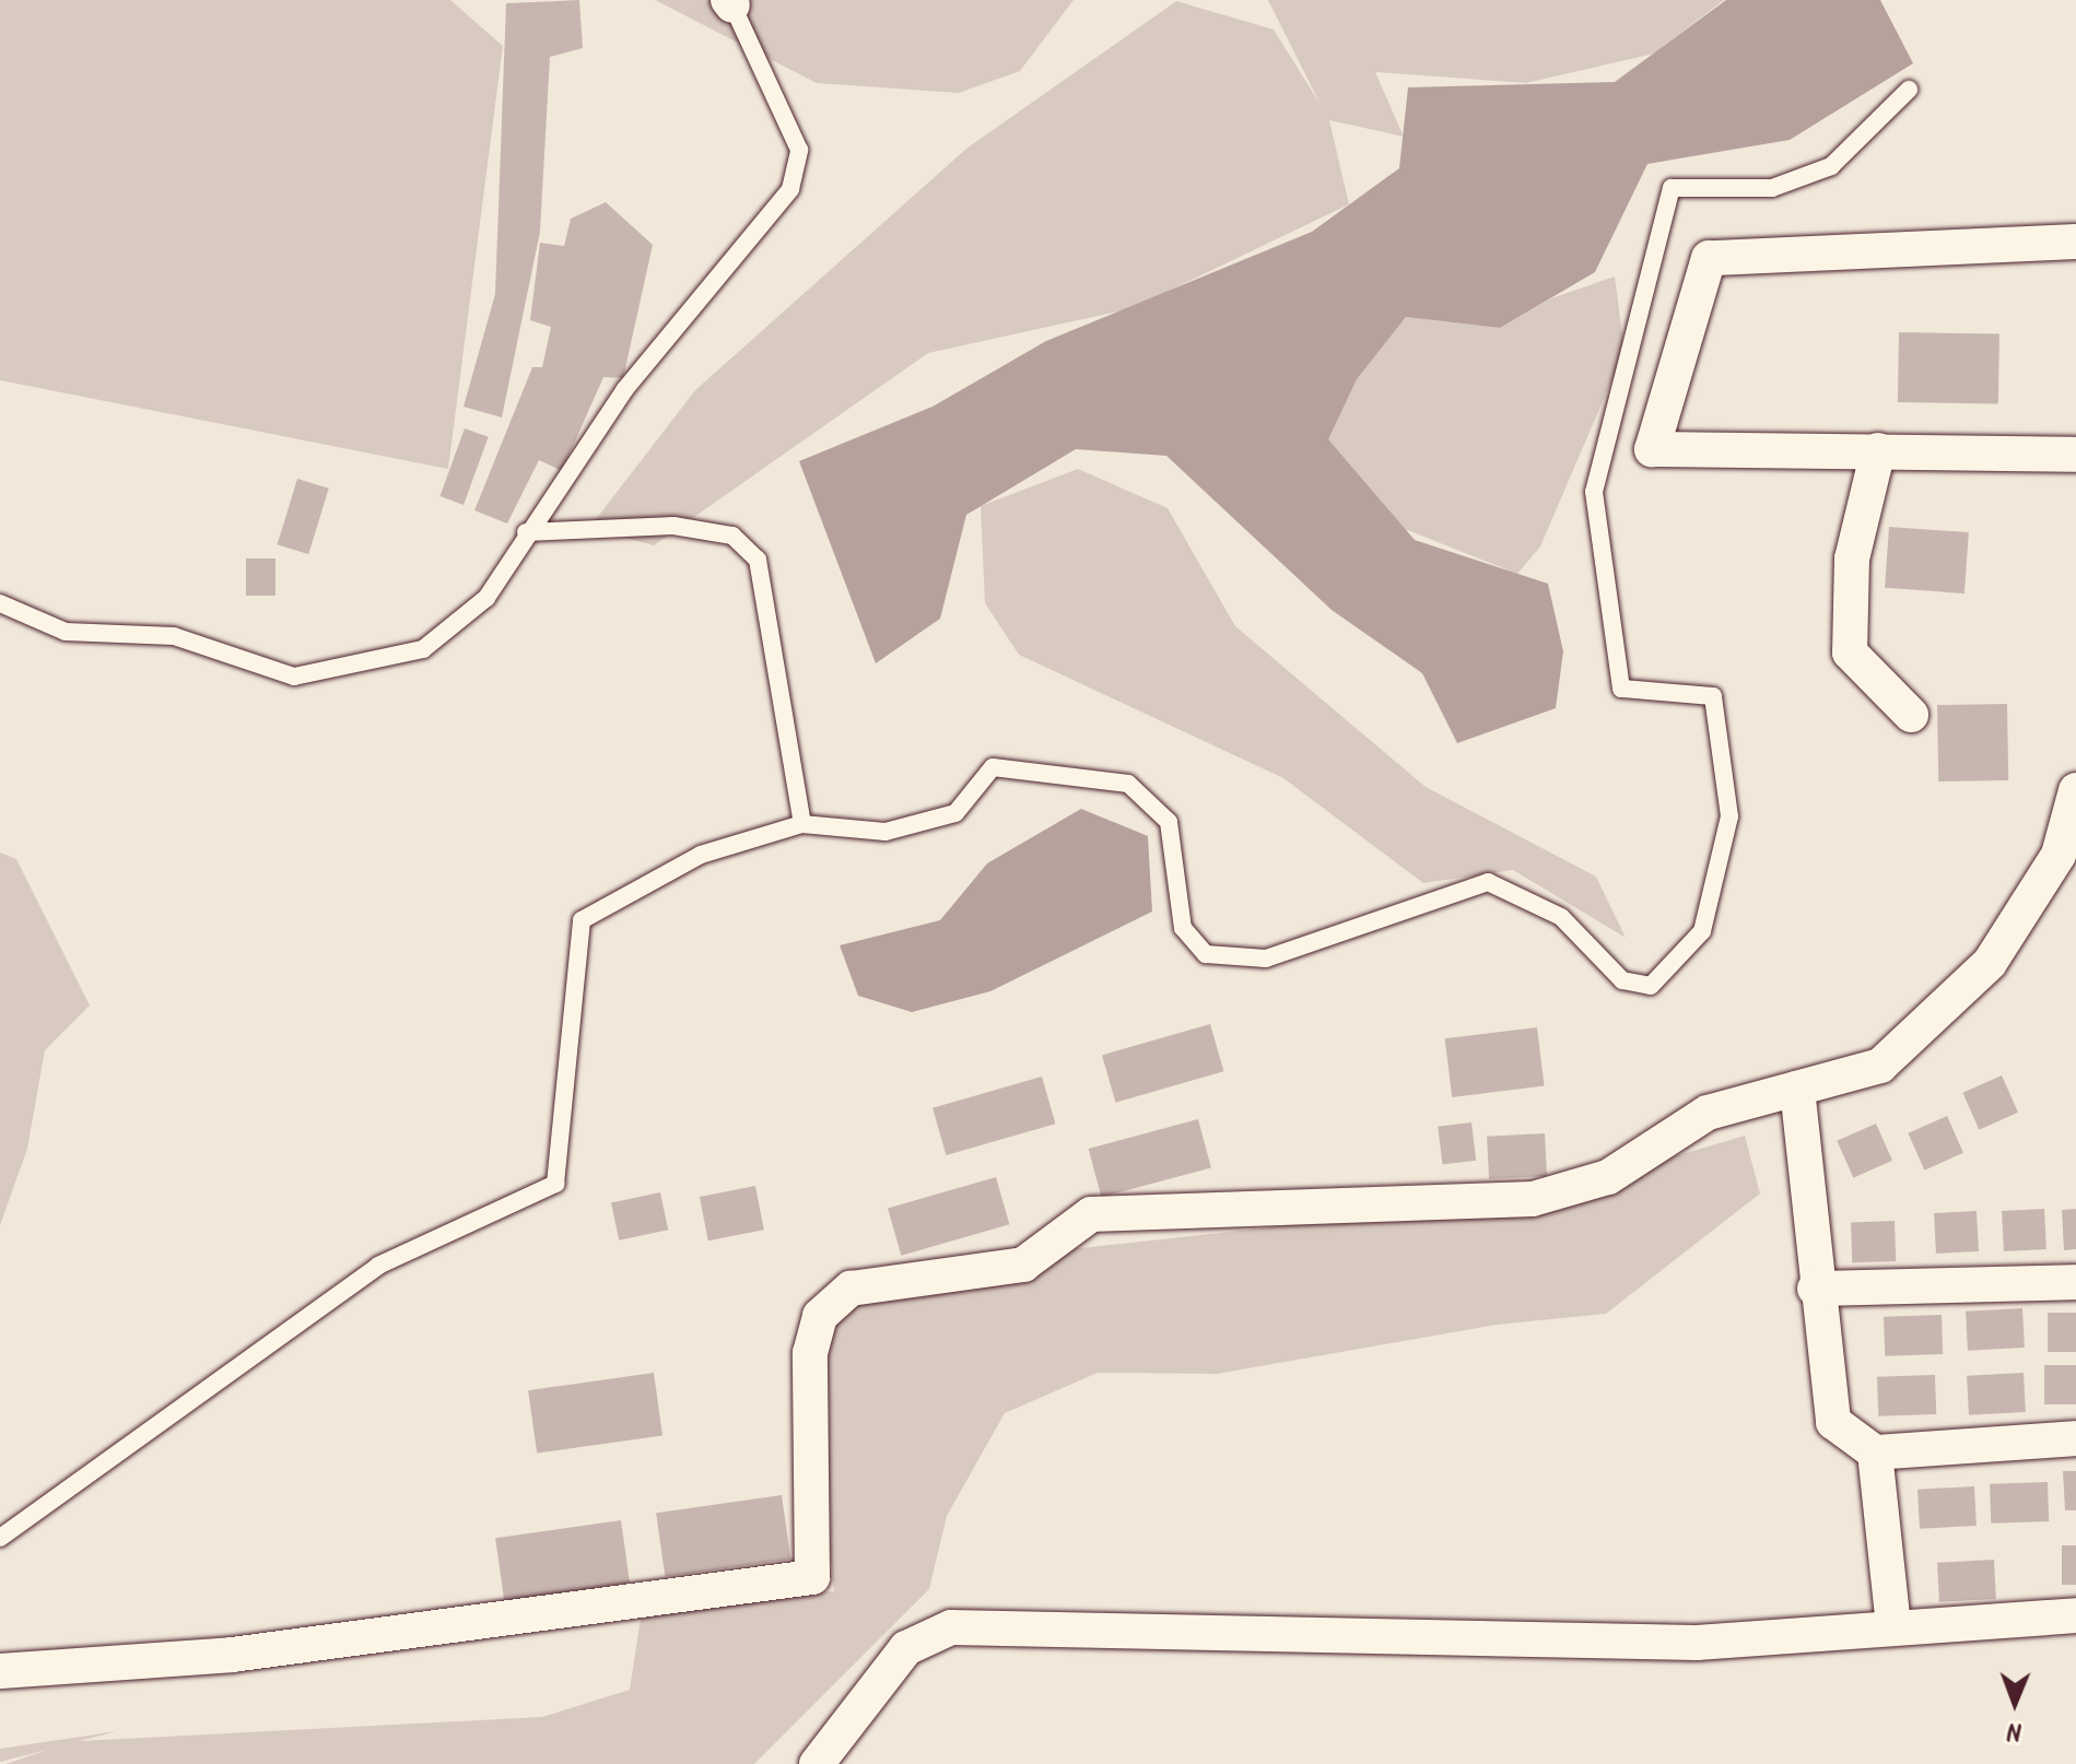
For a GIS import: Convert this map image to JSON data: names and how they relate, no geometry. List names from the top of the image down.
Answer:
{
  "north": "bottom"
}
